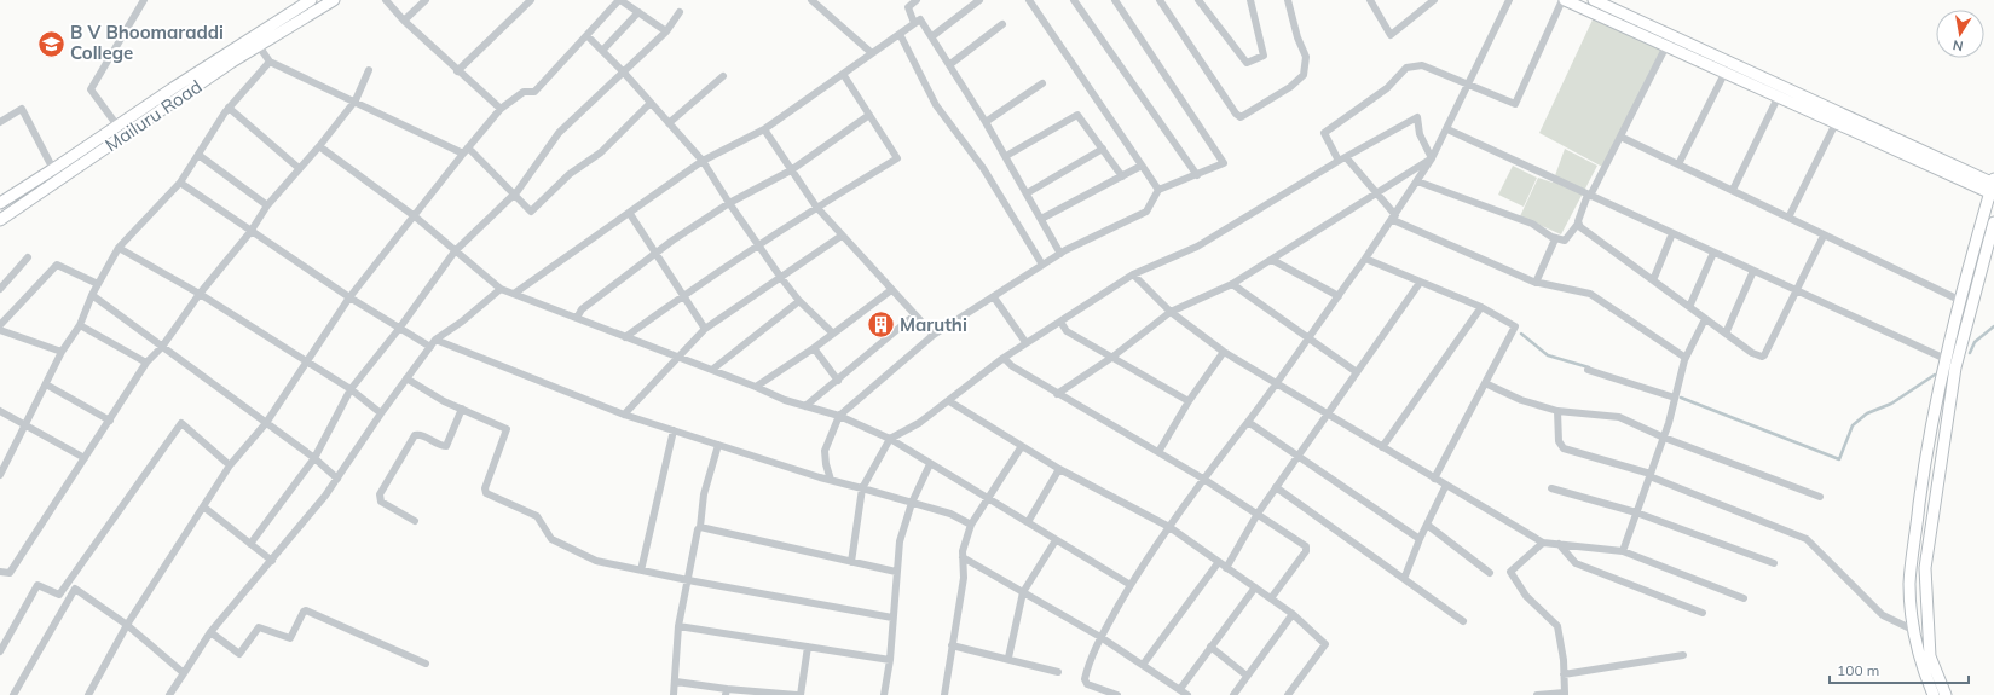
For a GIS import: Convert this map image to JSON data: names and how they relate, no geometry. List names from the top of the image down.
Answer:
{
  "streets": {
    "street": ["Mailuru Road"]
  },
  "places": {
    "school or university": ["B V Bhoomaraddi College"],
    "building": ["Maruthi"]
  },
  "scale_bar": "100 m",
  "north": "bottom"
}
